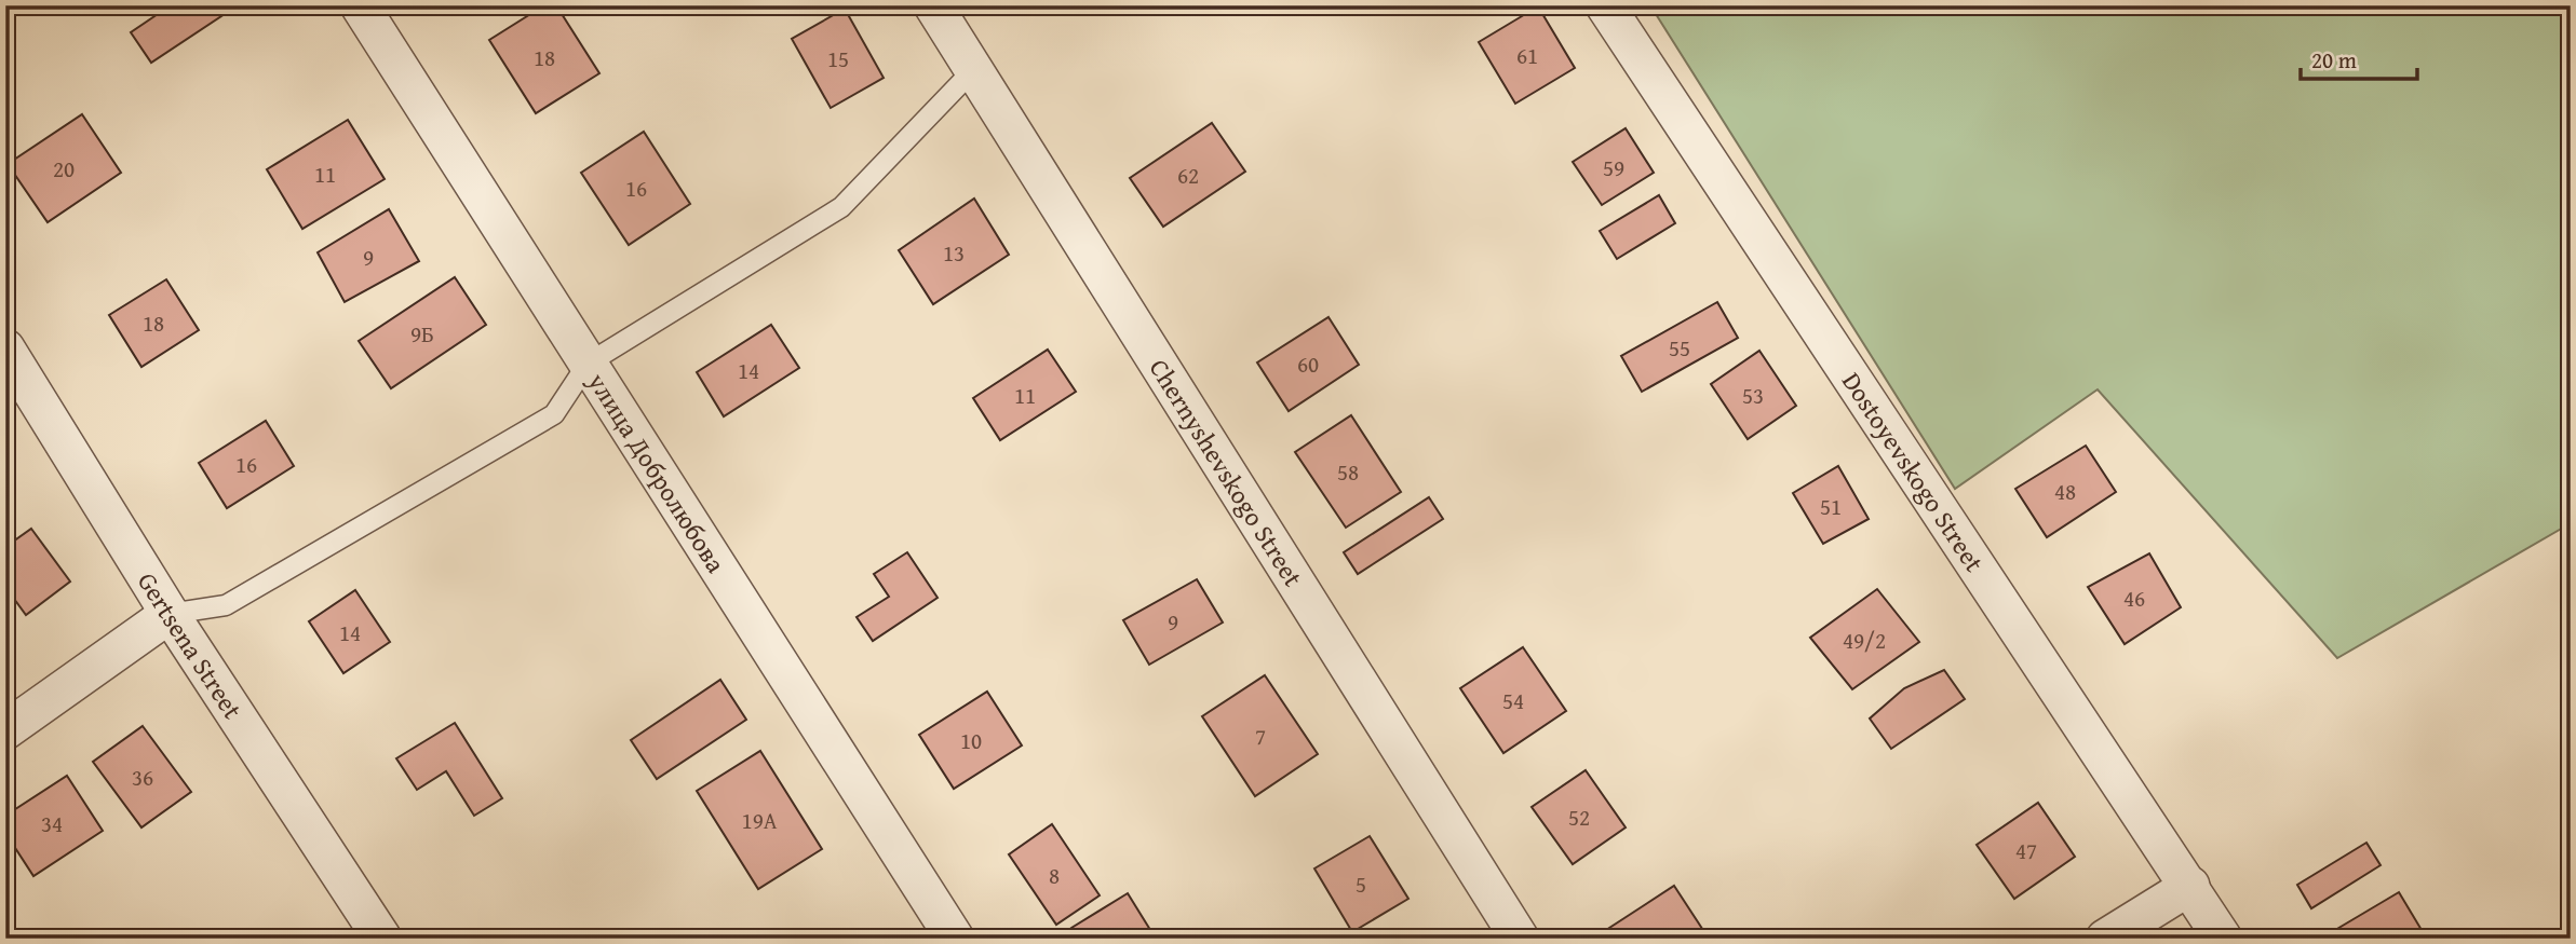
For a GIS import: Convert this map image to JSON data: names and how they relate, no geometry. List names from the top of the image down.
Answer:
{
  "streets": {
    "street": [
      "Dostoyevskogo Street",
      "улица Добролюбова",
      "Chernyshevskogo Street",
      "Gertsena Street"
    ]
  },
  "house_numbers": [
    "61",
    "18",
    "15",
    "59",
    "20",
    "11",
    "62",
    "16",
    "13",
    "9",
    "18",
    "9Б",
    "55",
    "60",
    "14",
    "11",
    "53",
    "16",
    "58",
    "48",
    "51",
    "46",
    "9",
    "14",
    "49/2",
    "54",
    "7",
    "10",
    "36",
    "52",
    "19А",
    "34",
    "47",
    "8",
    "5"
  ],
  "scale_bar": "20 m"
}
